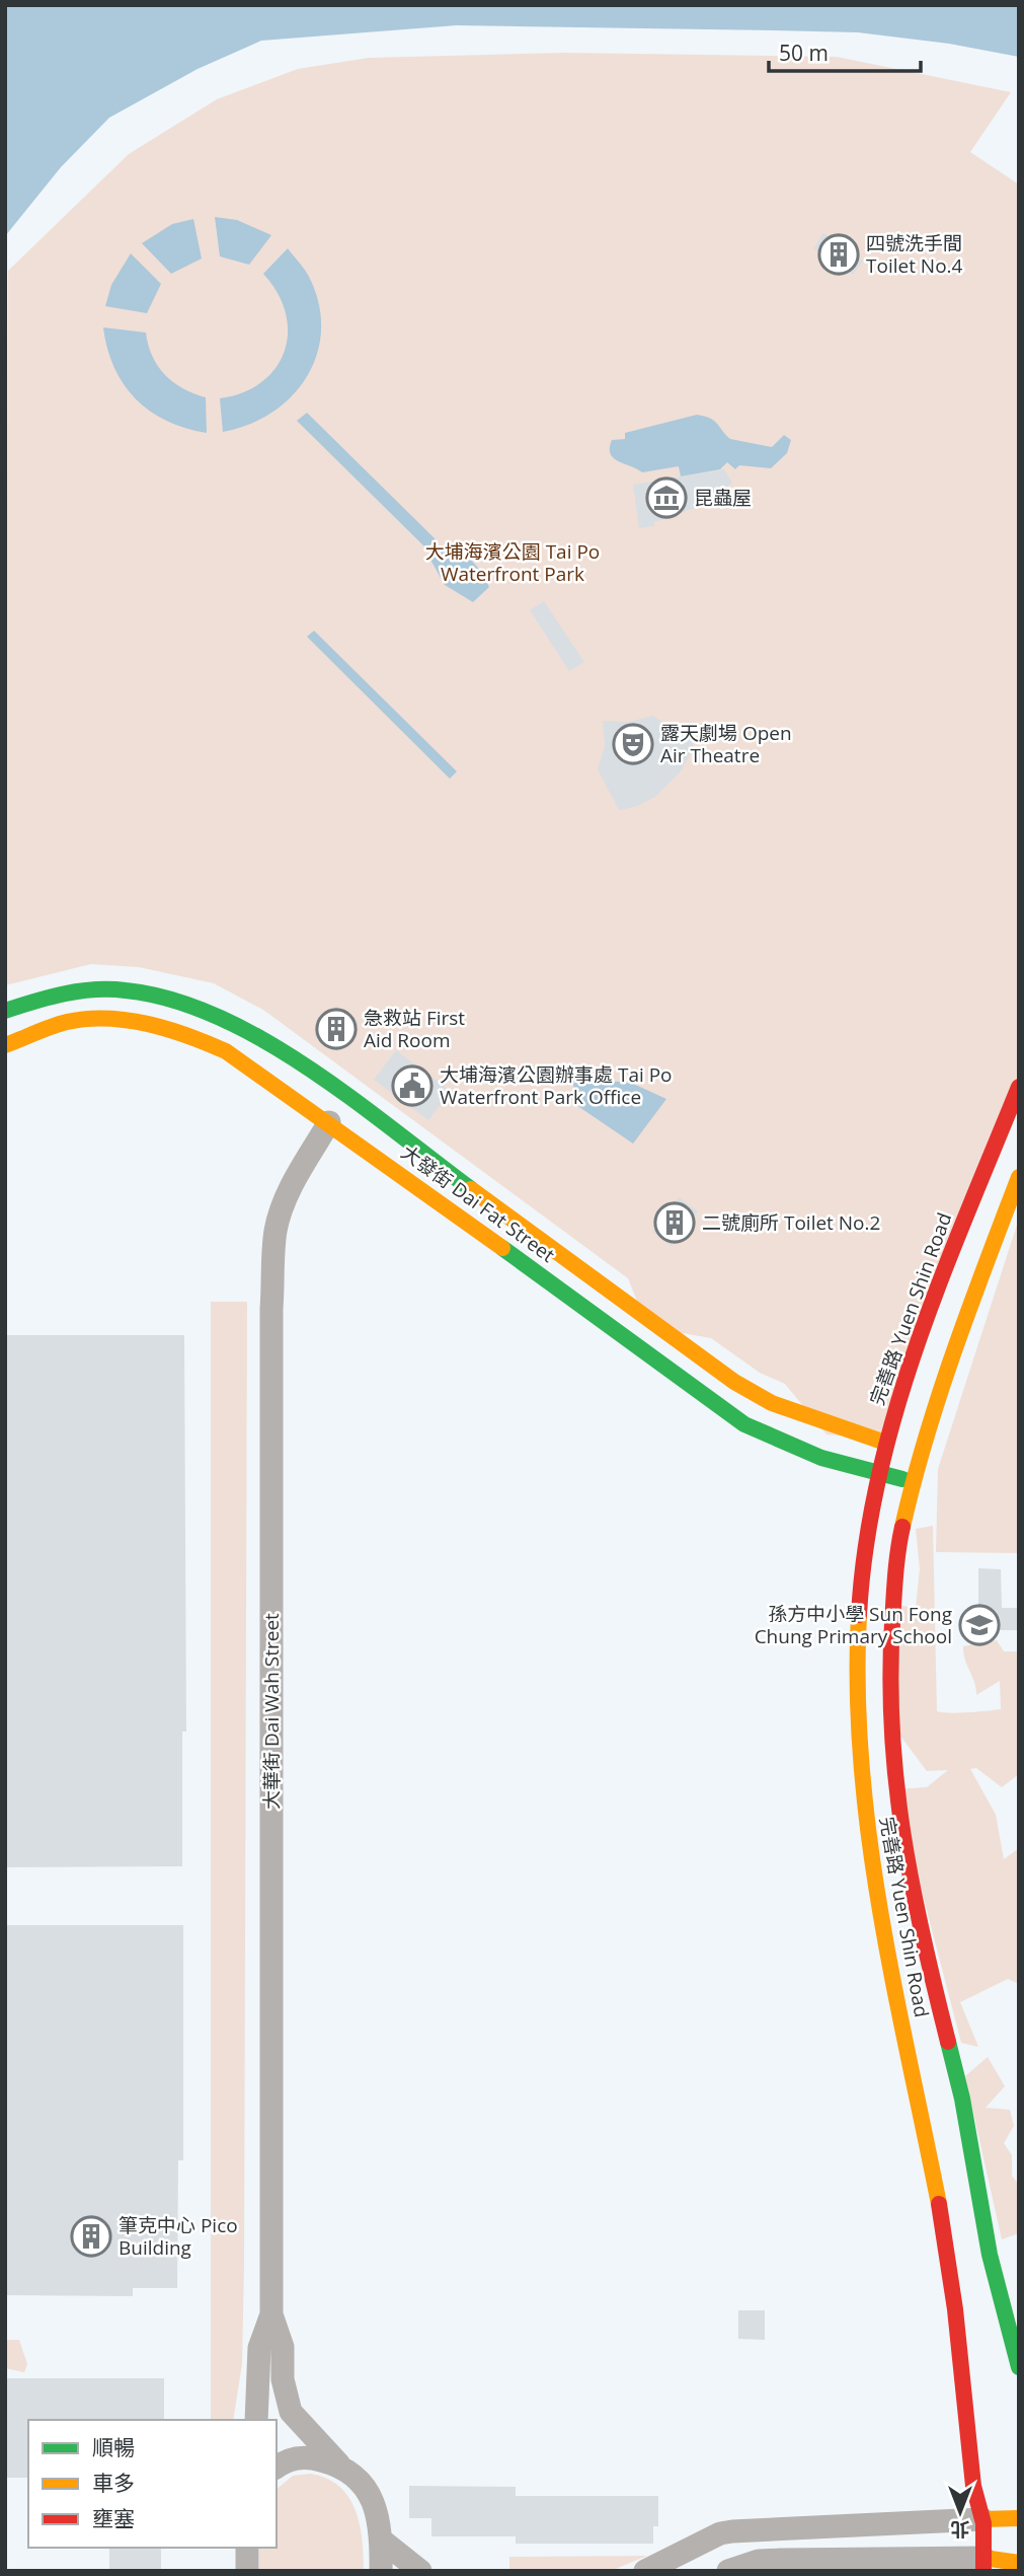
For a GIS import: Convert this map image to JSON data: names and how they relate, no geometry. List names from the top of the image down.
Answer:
{
  "streets": {
    "main road": ["大發街 Dai Fat Street", "完善路 Yuen Shin Road"],
    "street": ["大華街 Dai Wah Street"]
  },
  "crossings": [
    ["大發街 Dai Fat Street", "完善路 Yuen Shin Road"],
    ["大發街 Dai Fat Street", "大華街 Dai Wah Street"]
  ],
  "parks": ["大埔海濱公園 Tai Po Waterfront Park"],
  "places": {
    "building": [
      "四號洗手間 Toilet No.4",
      "急救站 First Aid Room",
      "二號廁所 Toilet No.2",
      "筆克中心 Pico Building"
    ],
    "museum": ["昆蟲屋"],
    "theatre": ["露天劇場 Open Air Theatre"],
    "public building": ["大埔海濱公園辦事處 Tai Po Waterfront Park Office"],
    "school or university": ["孫方中小學 Sun Fong Chung Primary School"]
  },
  "legend": ["順暢", "車多", "壅塞"],
  "scale_bar": "50 m",
  "north": "bottom"
}
